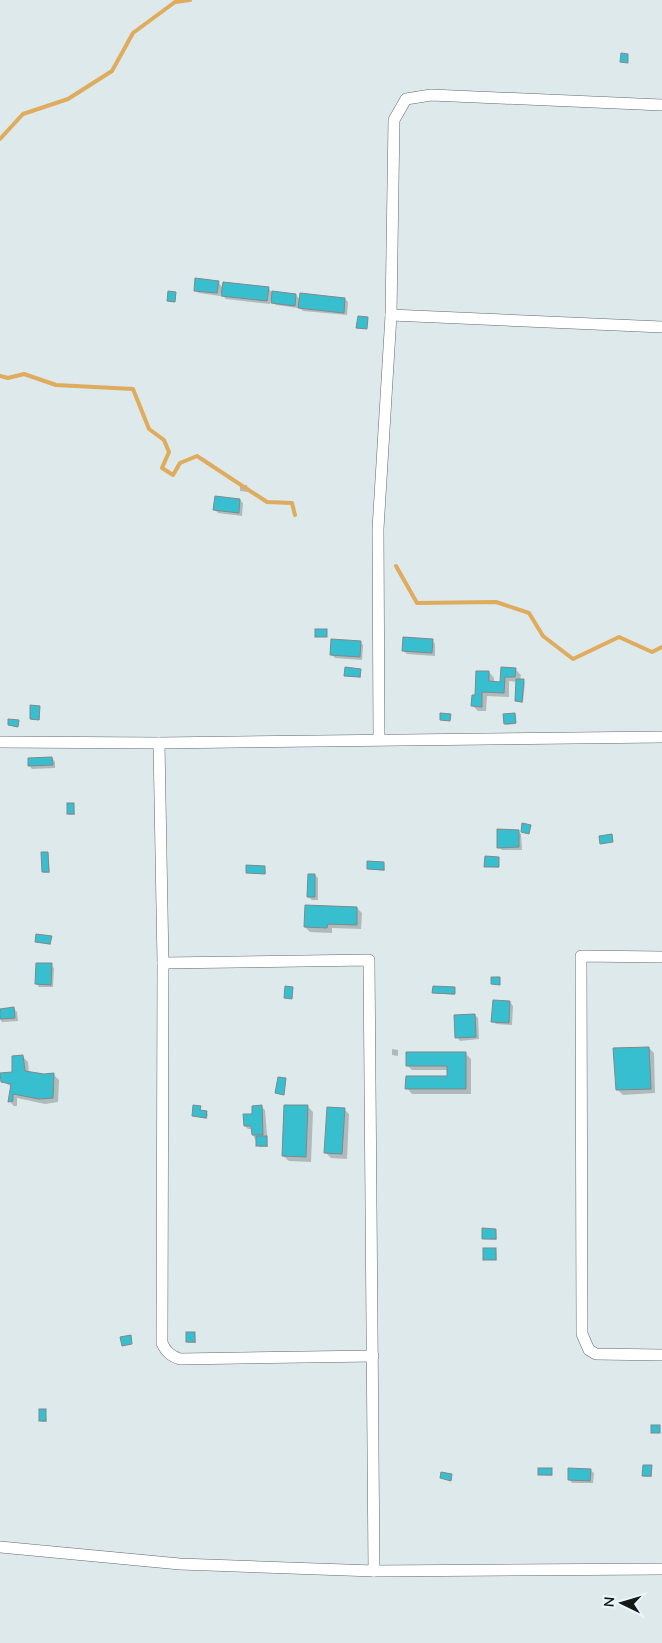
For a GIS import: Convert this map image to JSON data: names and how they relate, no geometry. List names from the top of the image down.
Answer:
{
  "north": "left"
}
